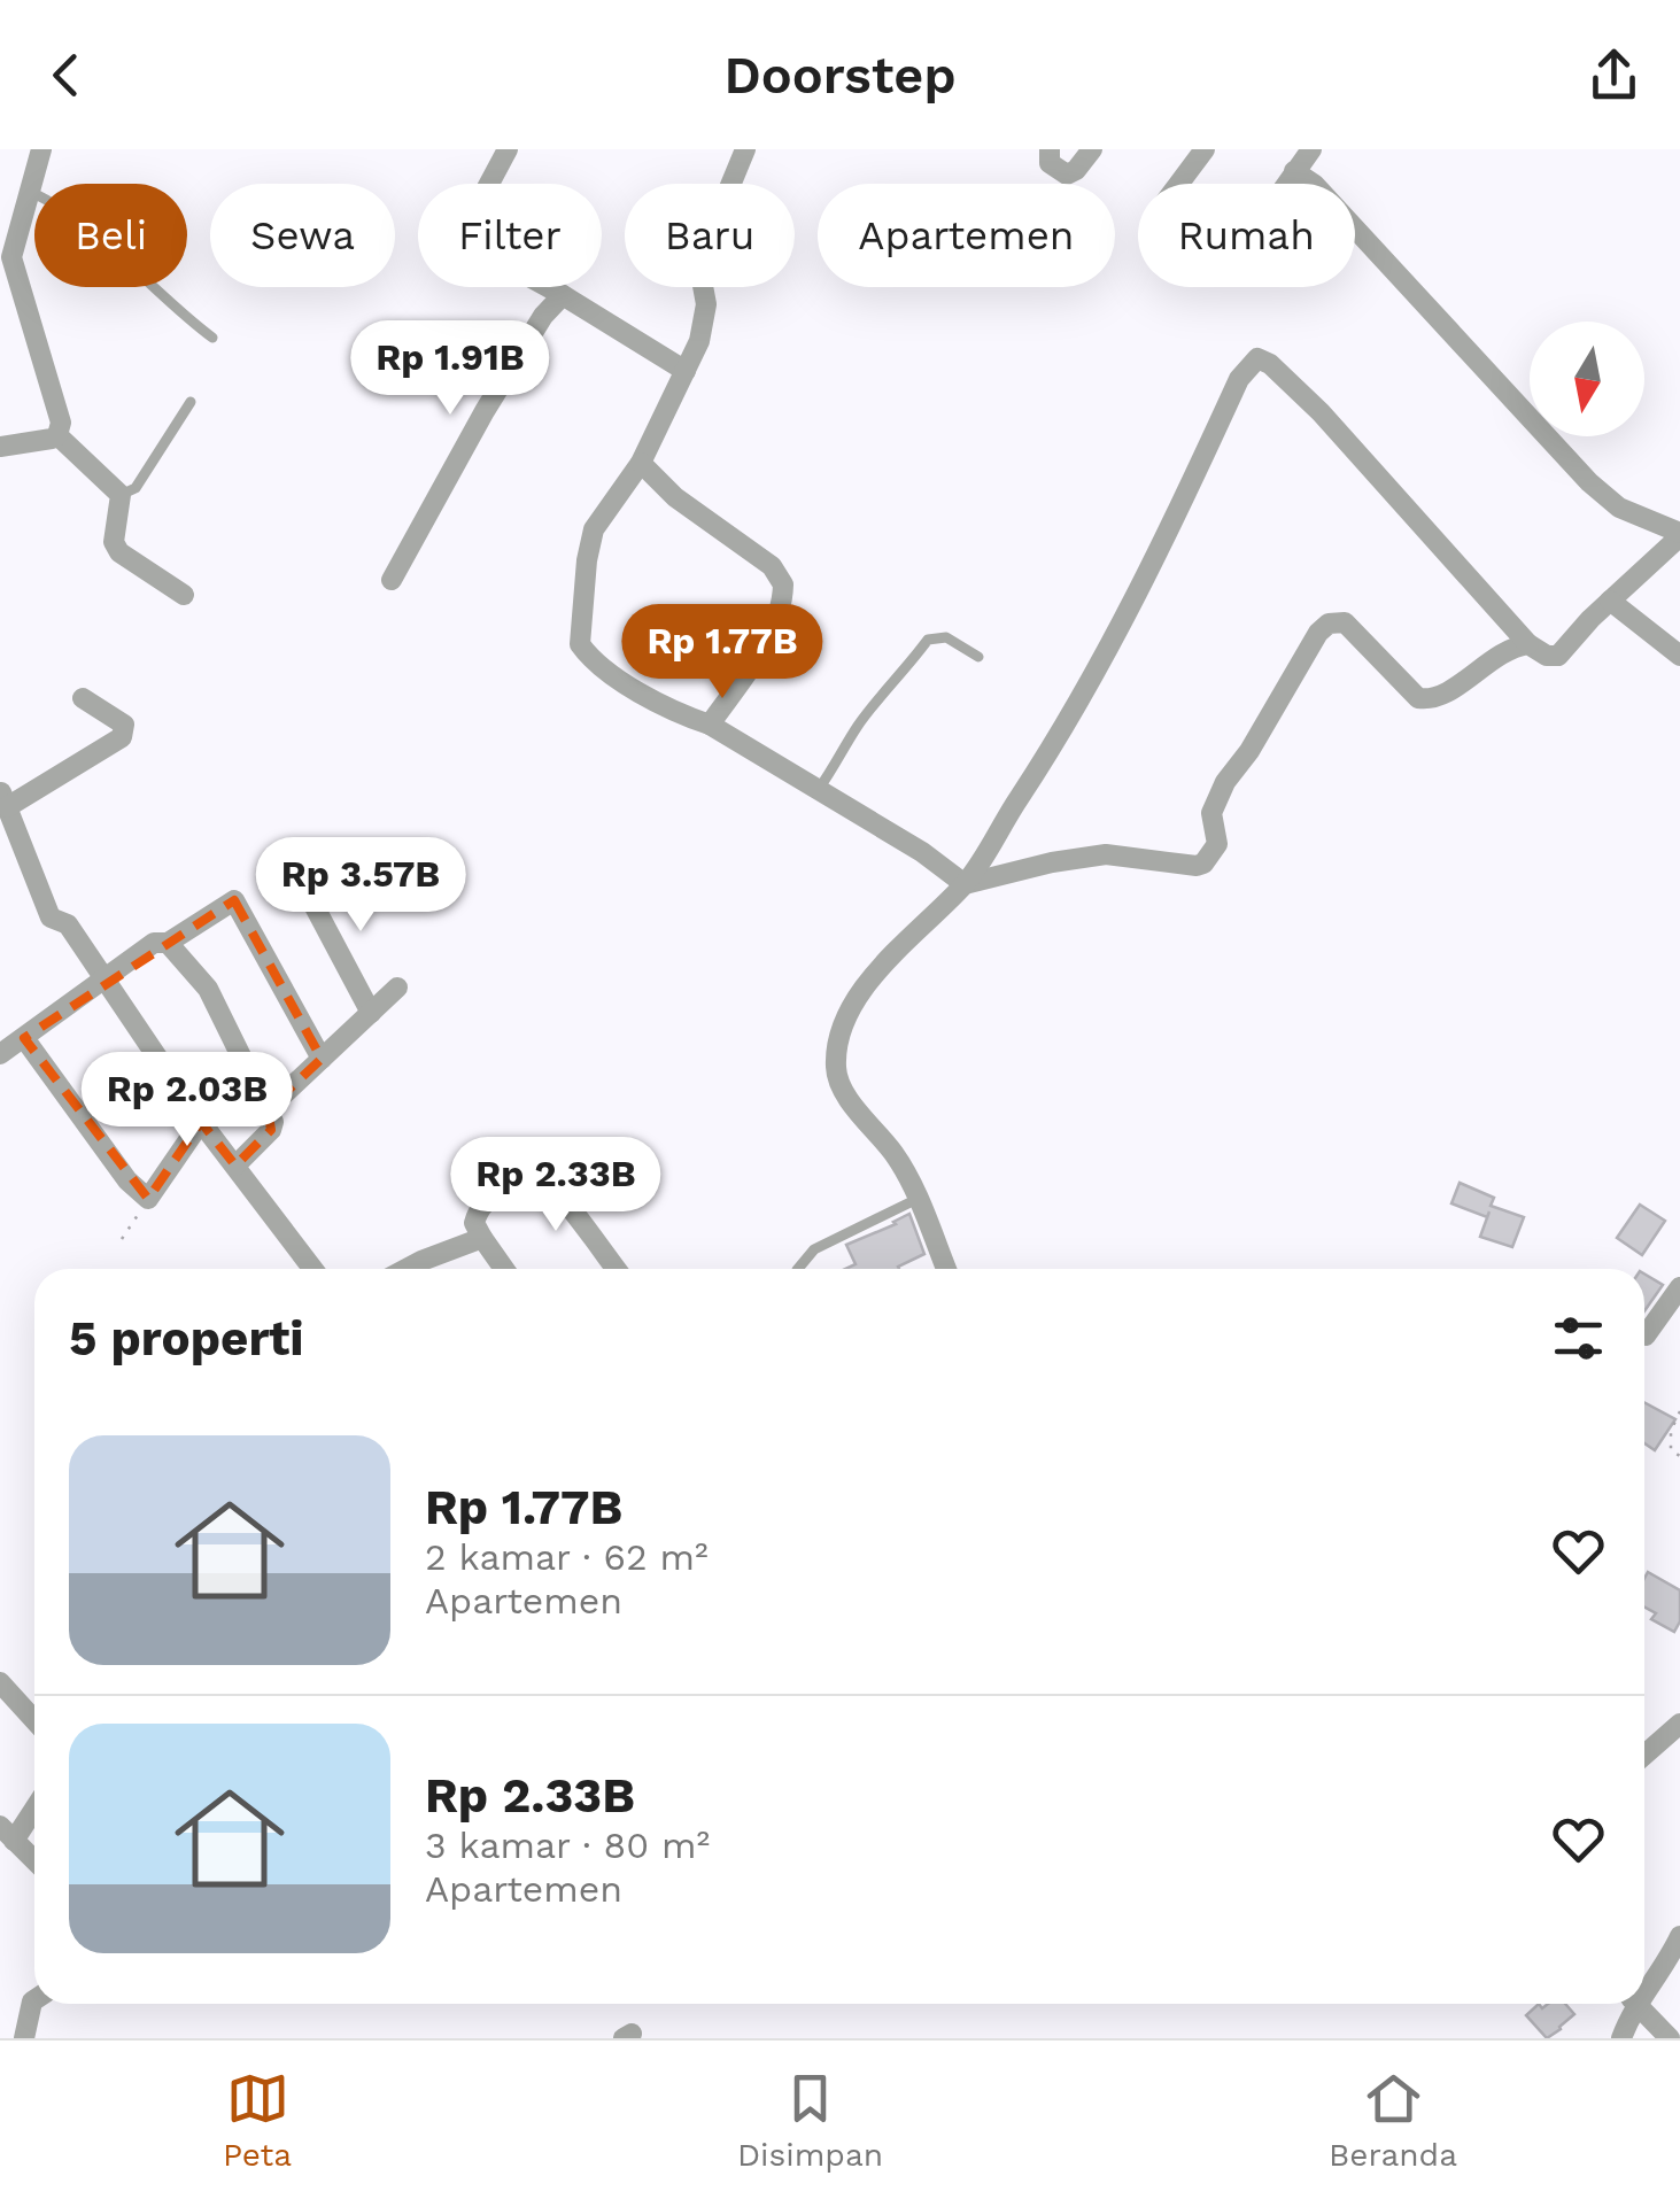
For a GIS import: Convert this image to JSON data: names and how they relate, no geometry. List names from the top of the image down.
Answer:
{
  "north": "bottom",
  "page": {
    "header": "Doorstep",
    "chip": [
      "Beli",
      "Sewa",
      "Filter",
      "Baru",
      "Apartemen",
      "Rumah"
    ],
    "price": [
      "Rp 1.91B",
      "Rp 1.77B",
      "Rp 3.57B",
      "Rp 2.03B",
      "Rp 2.33B"
    ],
    "heading": "5 properti",
    "list": [
      {
        "name": "Rp 1.77B",
        "note": "2 kamar · 62 m² · Apartemen"
      },
      {
        "name": "Rp 2.33B",
        "note": "3 kamar · 80 m² · Apartemen"
      }
    ],
    "tabs": ["Peta", "Disimpan", "Beranda"]
  }
}
